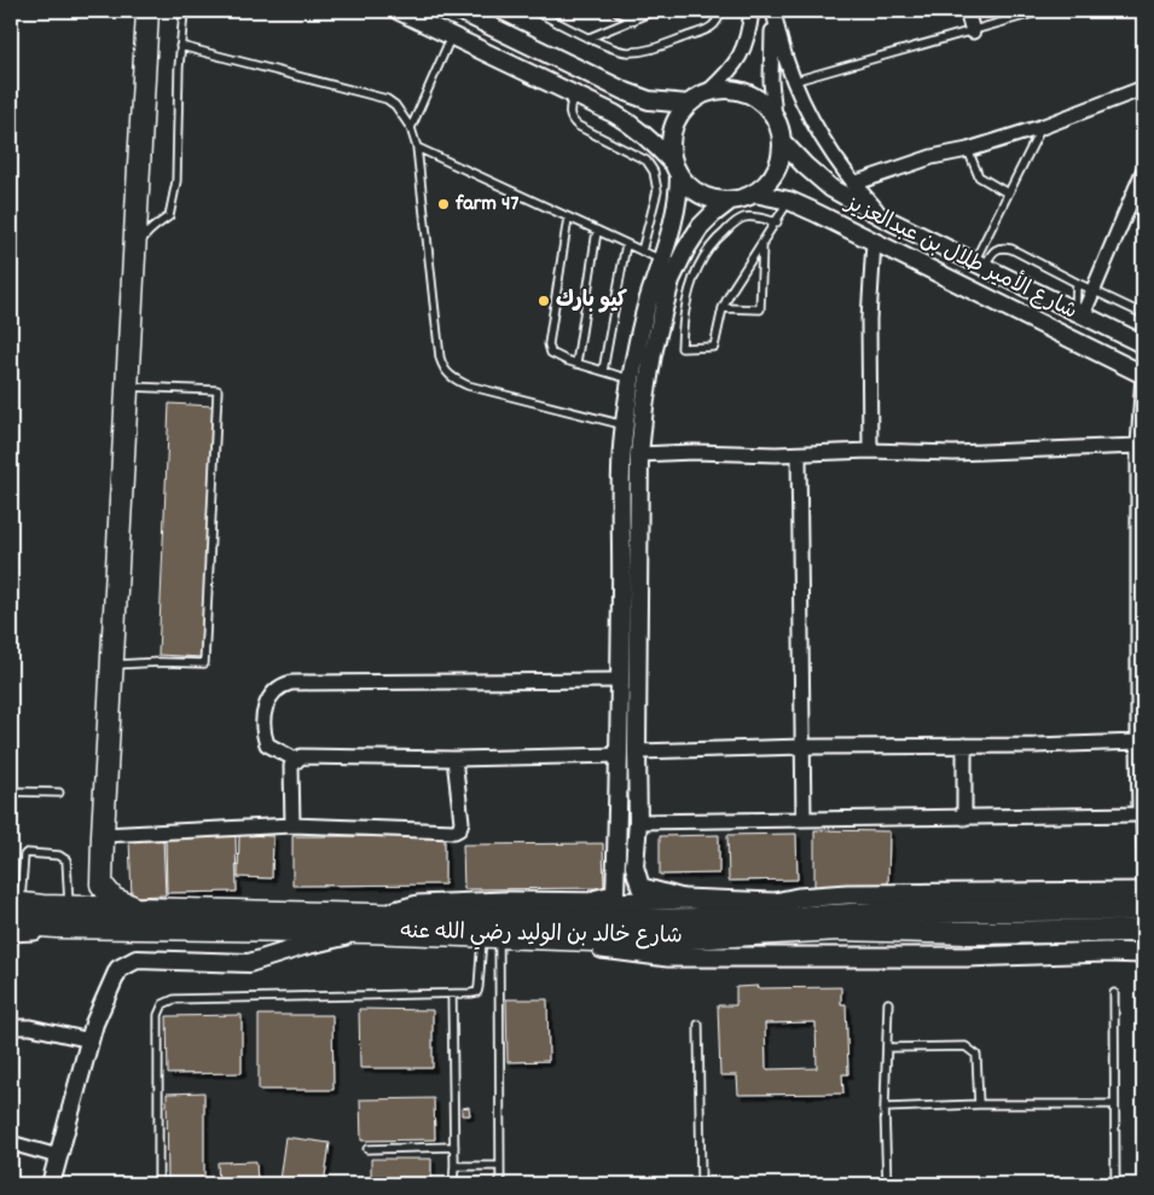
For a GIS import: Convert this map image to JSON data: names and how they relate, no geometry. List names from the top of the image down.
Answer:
{
  "streets": {
    "main road": ["شارع خالد بن الوليد رضي الله عنه"],
    "street": ["شارع الأمير طلال بن عبدالعزيز"]
  },
  "places": ["farm 47", "كيو بارك"]
}
